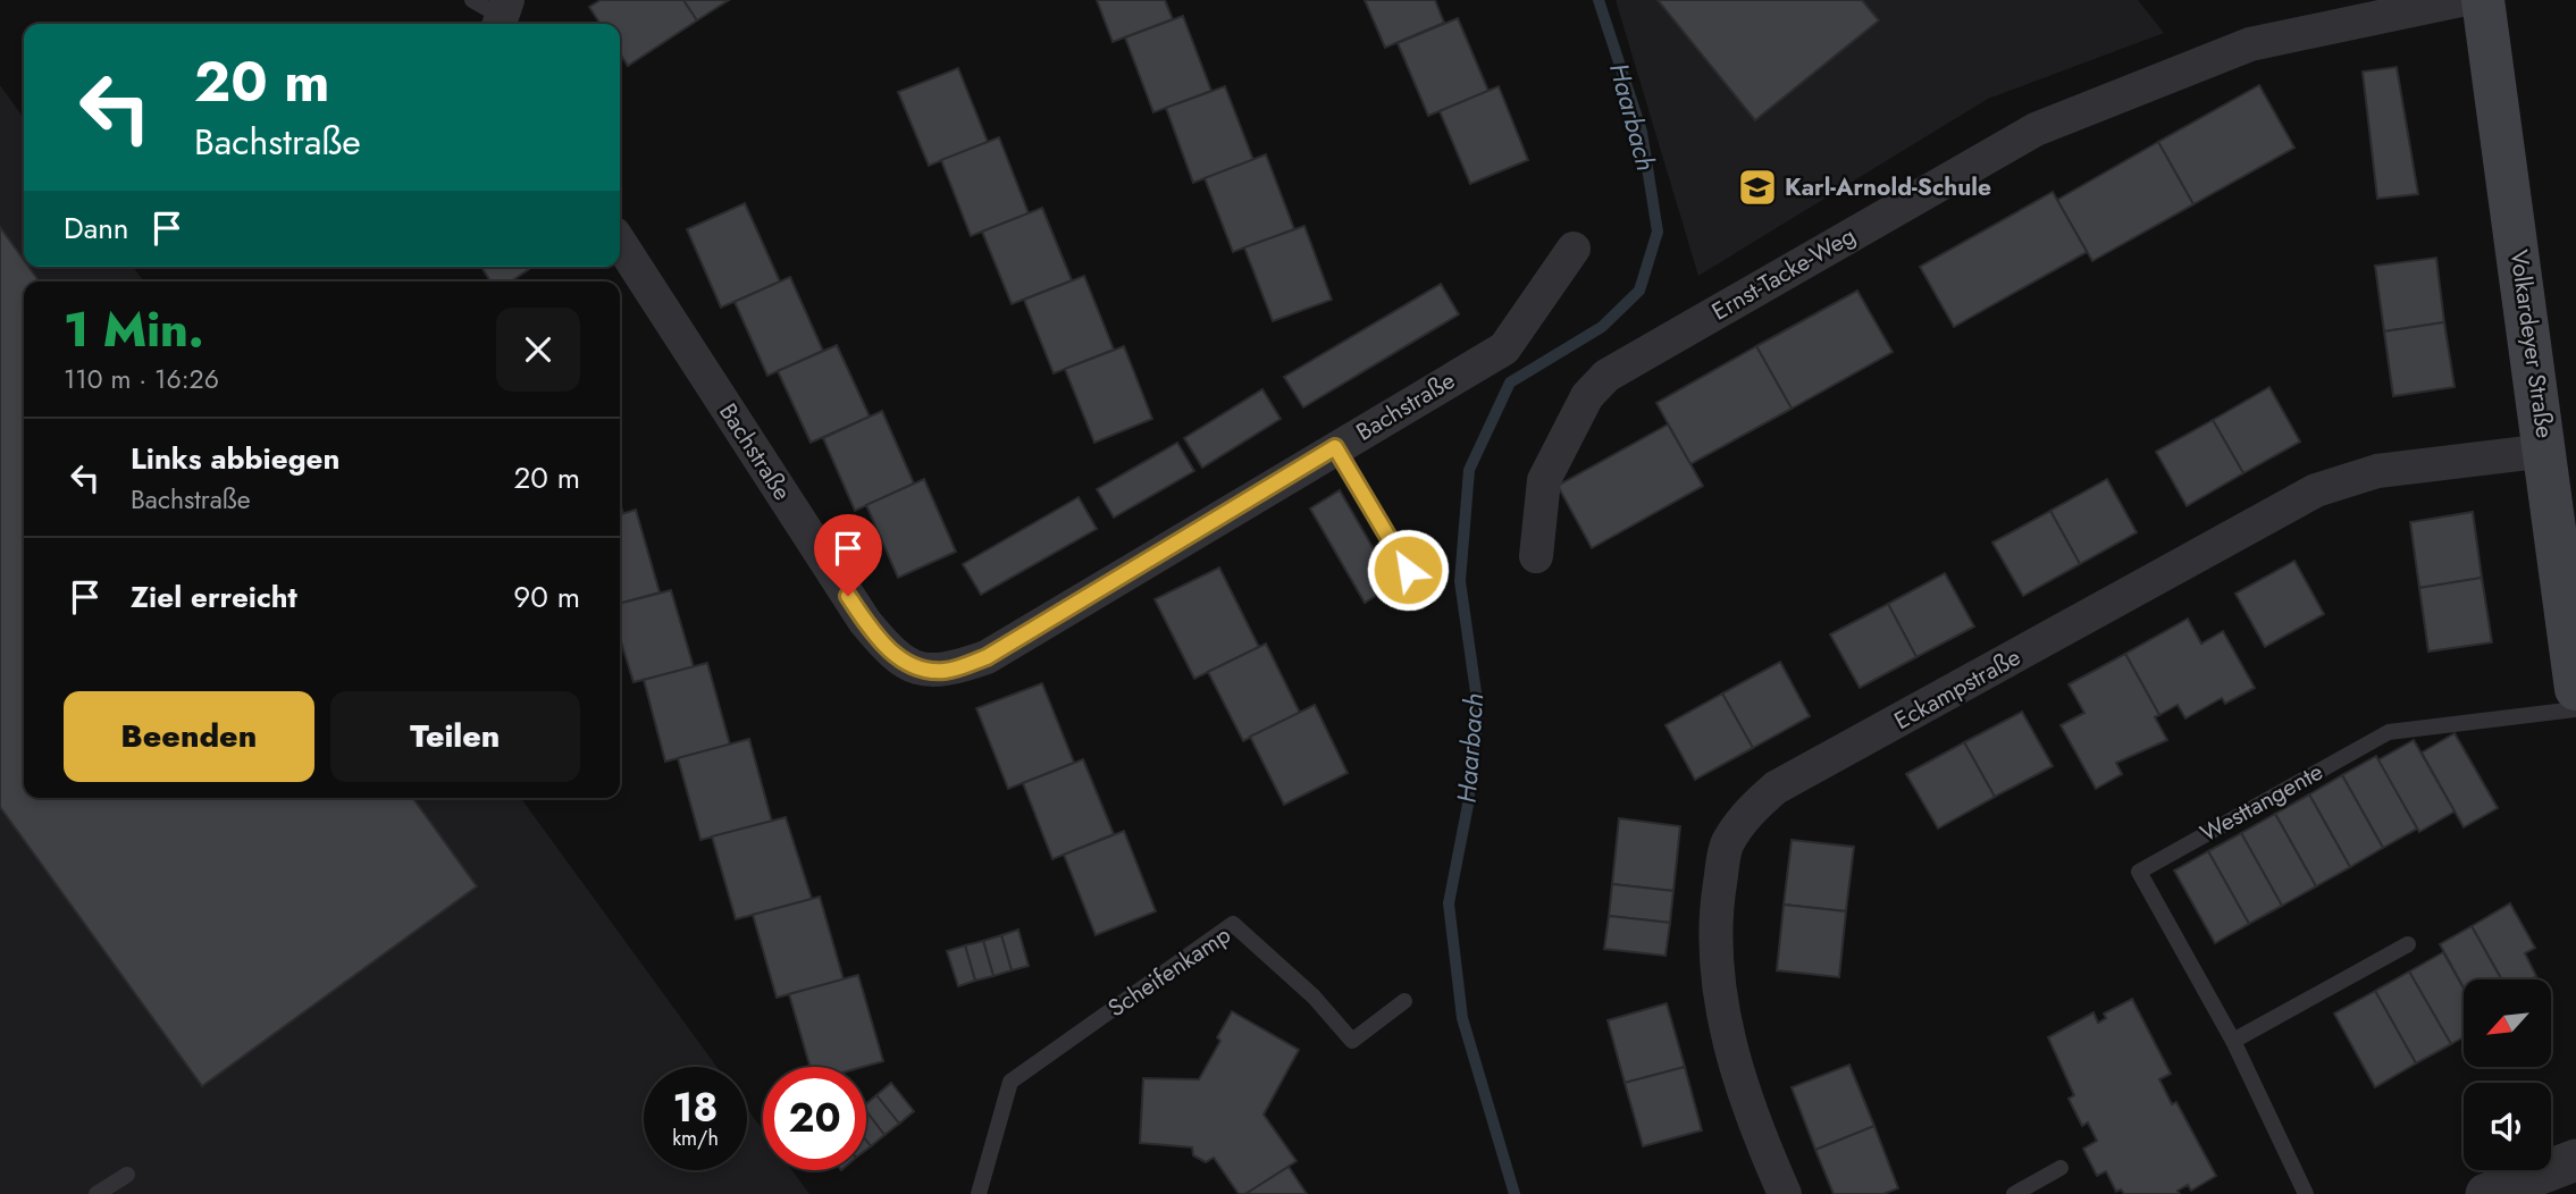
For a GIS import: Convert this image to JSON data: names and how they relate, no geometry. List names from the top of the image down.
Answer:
{
  "streets": {
    "main road": ["Volkardeyer Straße"],
    "street": ["Ernst-Tacke-Weg", "Bachstraße", "Eckampstraße"],
    "lane": ["Westtangente", "Scheifenkamp"]
  },
  "crossings": [
    ["Volkardeyer Straße", "Eckampstraße"]
  ],
  "water": ["Haarbach"],
  "places": {
    "school or university": ["Karl-Arnold-Schule"]
  },
  "north": "bottom left",
  "page": {
    "turn": ["20 m", "Bachstraße"],
    "then": "Dann",
    "heading": ["1 Min.", "110 m · 16:26"],
    "list": [
      {
        "name": "Links abbiegen",
        "note": "Bachstraße",
        "value": "20 m"
      },
      {
        "name": "Ziel erreicht",
        "value": "90 m"
      }
    ],
    "buttons": ["Beenden", "Teilen"],
    "speed": "18 km/h",
    "limit": "20"
  }
}
